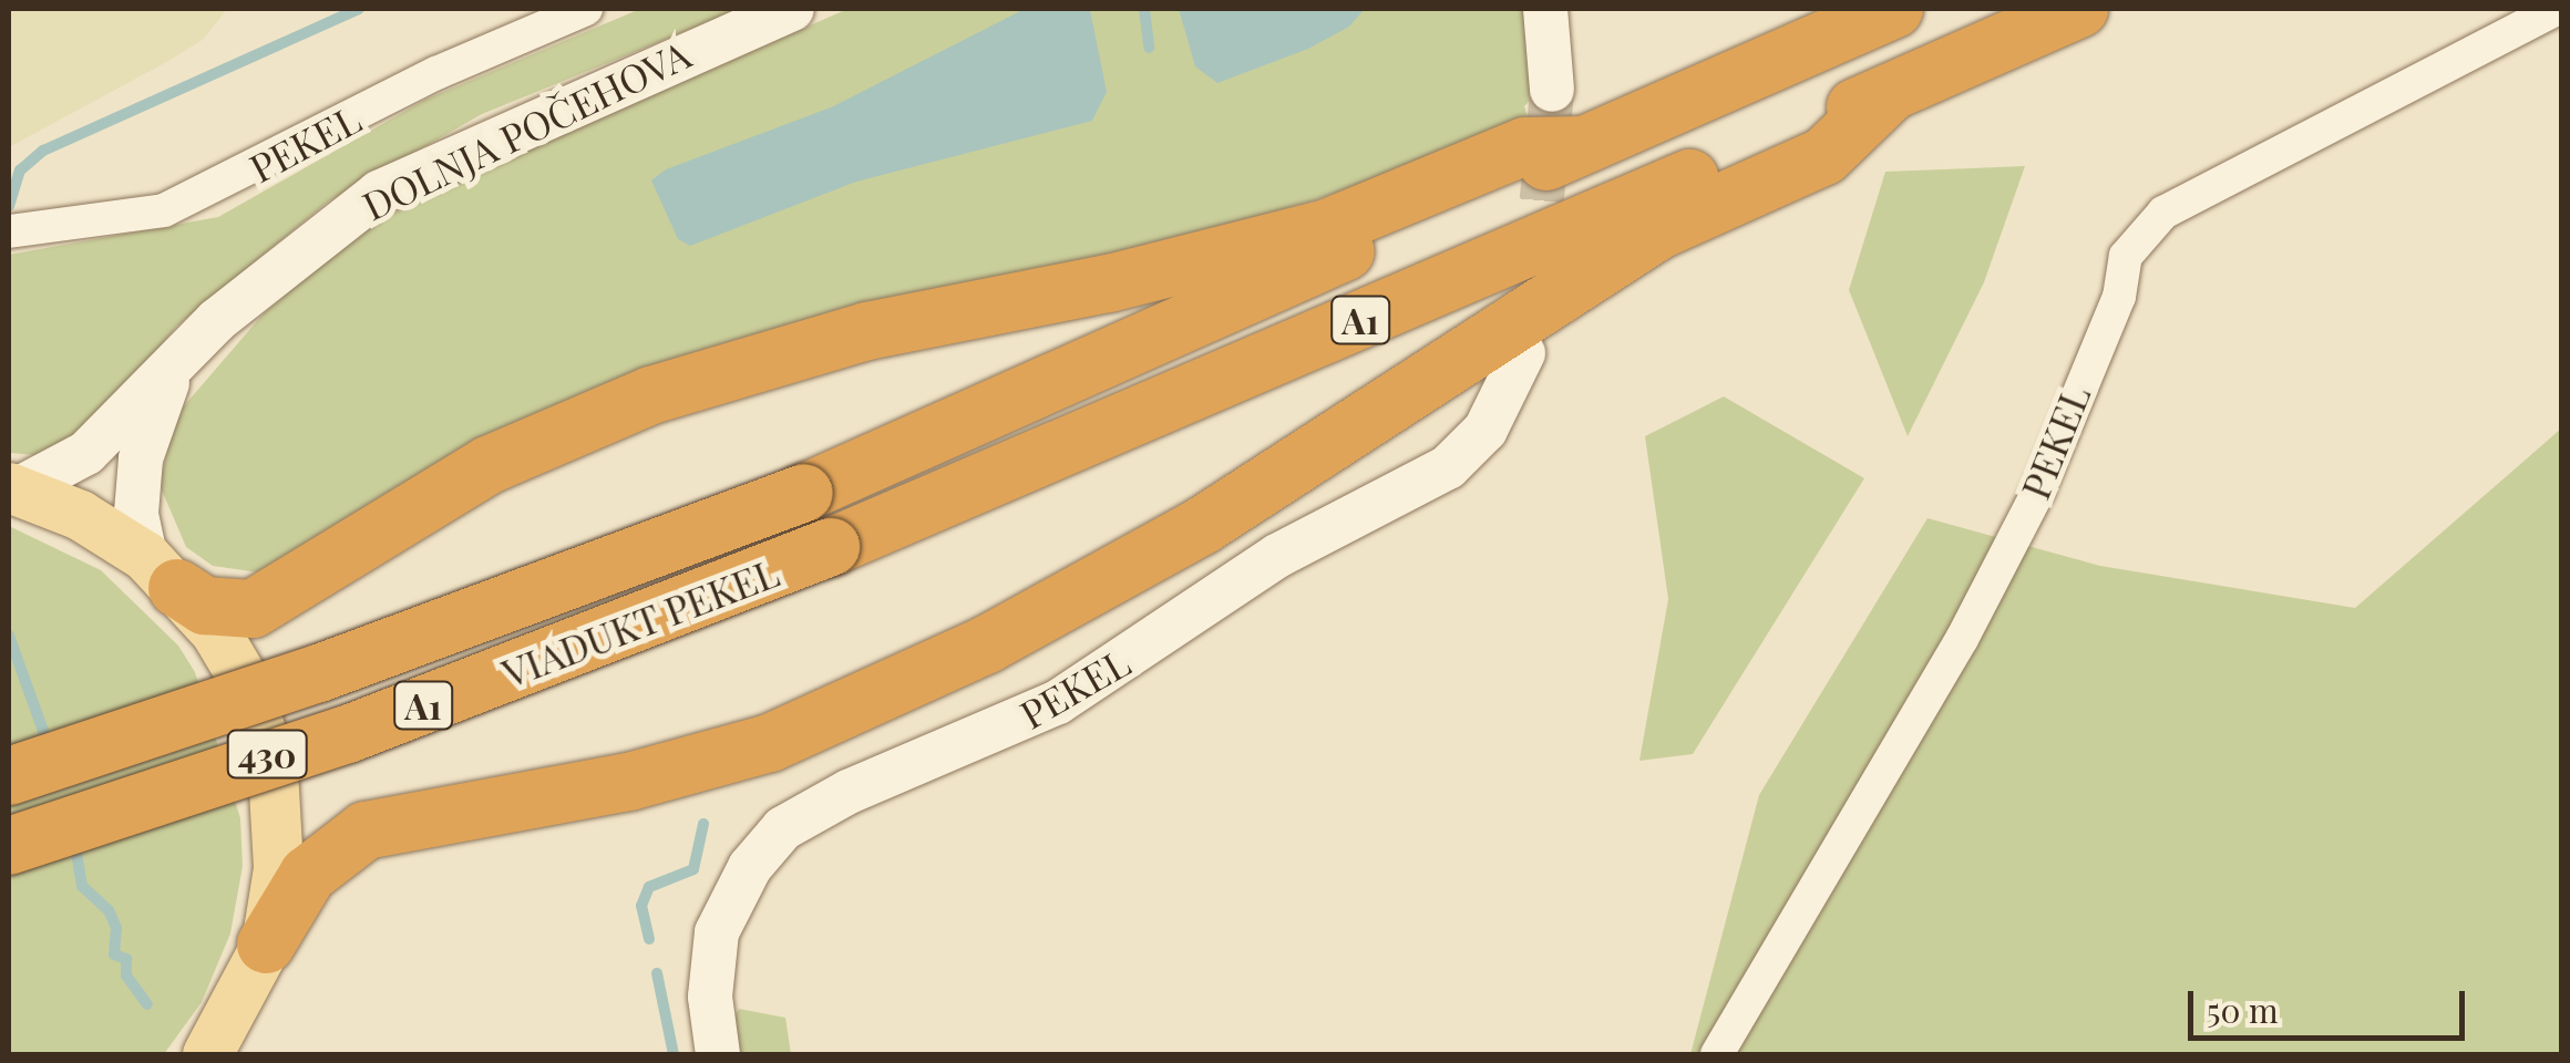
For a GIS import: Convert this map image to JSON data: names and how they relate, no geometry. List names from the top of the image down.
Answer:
{
  "streets": {
    "highway": ["A1", "VIADUKT PEKEL"],
    "main road": ["DOLNJA POČEHOVA", "PEKEL", "430"]
  },
  "crossings": [
    ["DOLNJA POČEHOVA", "430"],
    ["A1", "VIADUKT PEKEL"]
  ],
  "scale_bar": "50 m"
}
